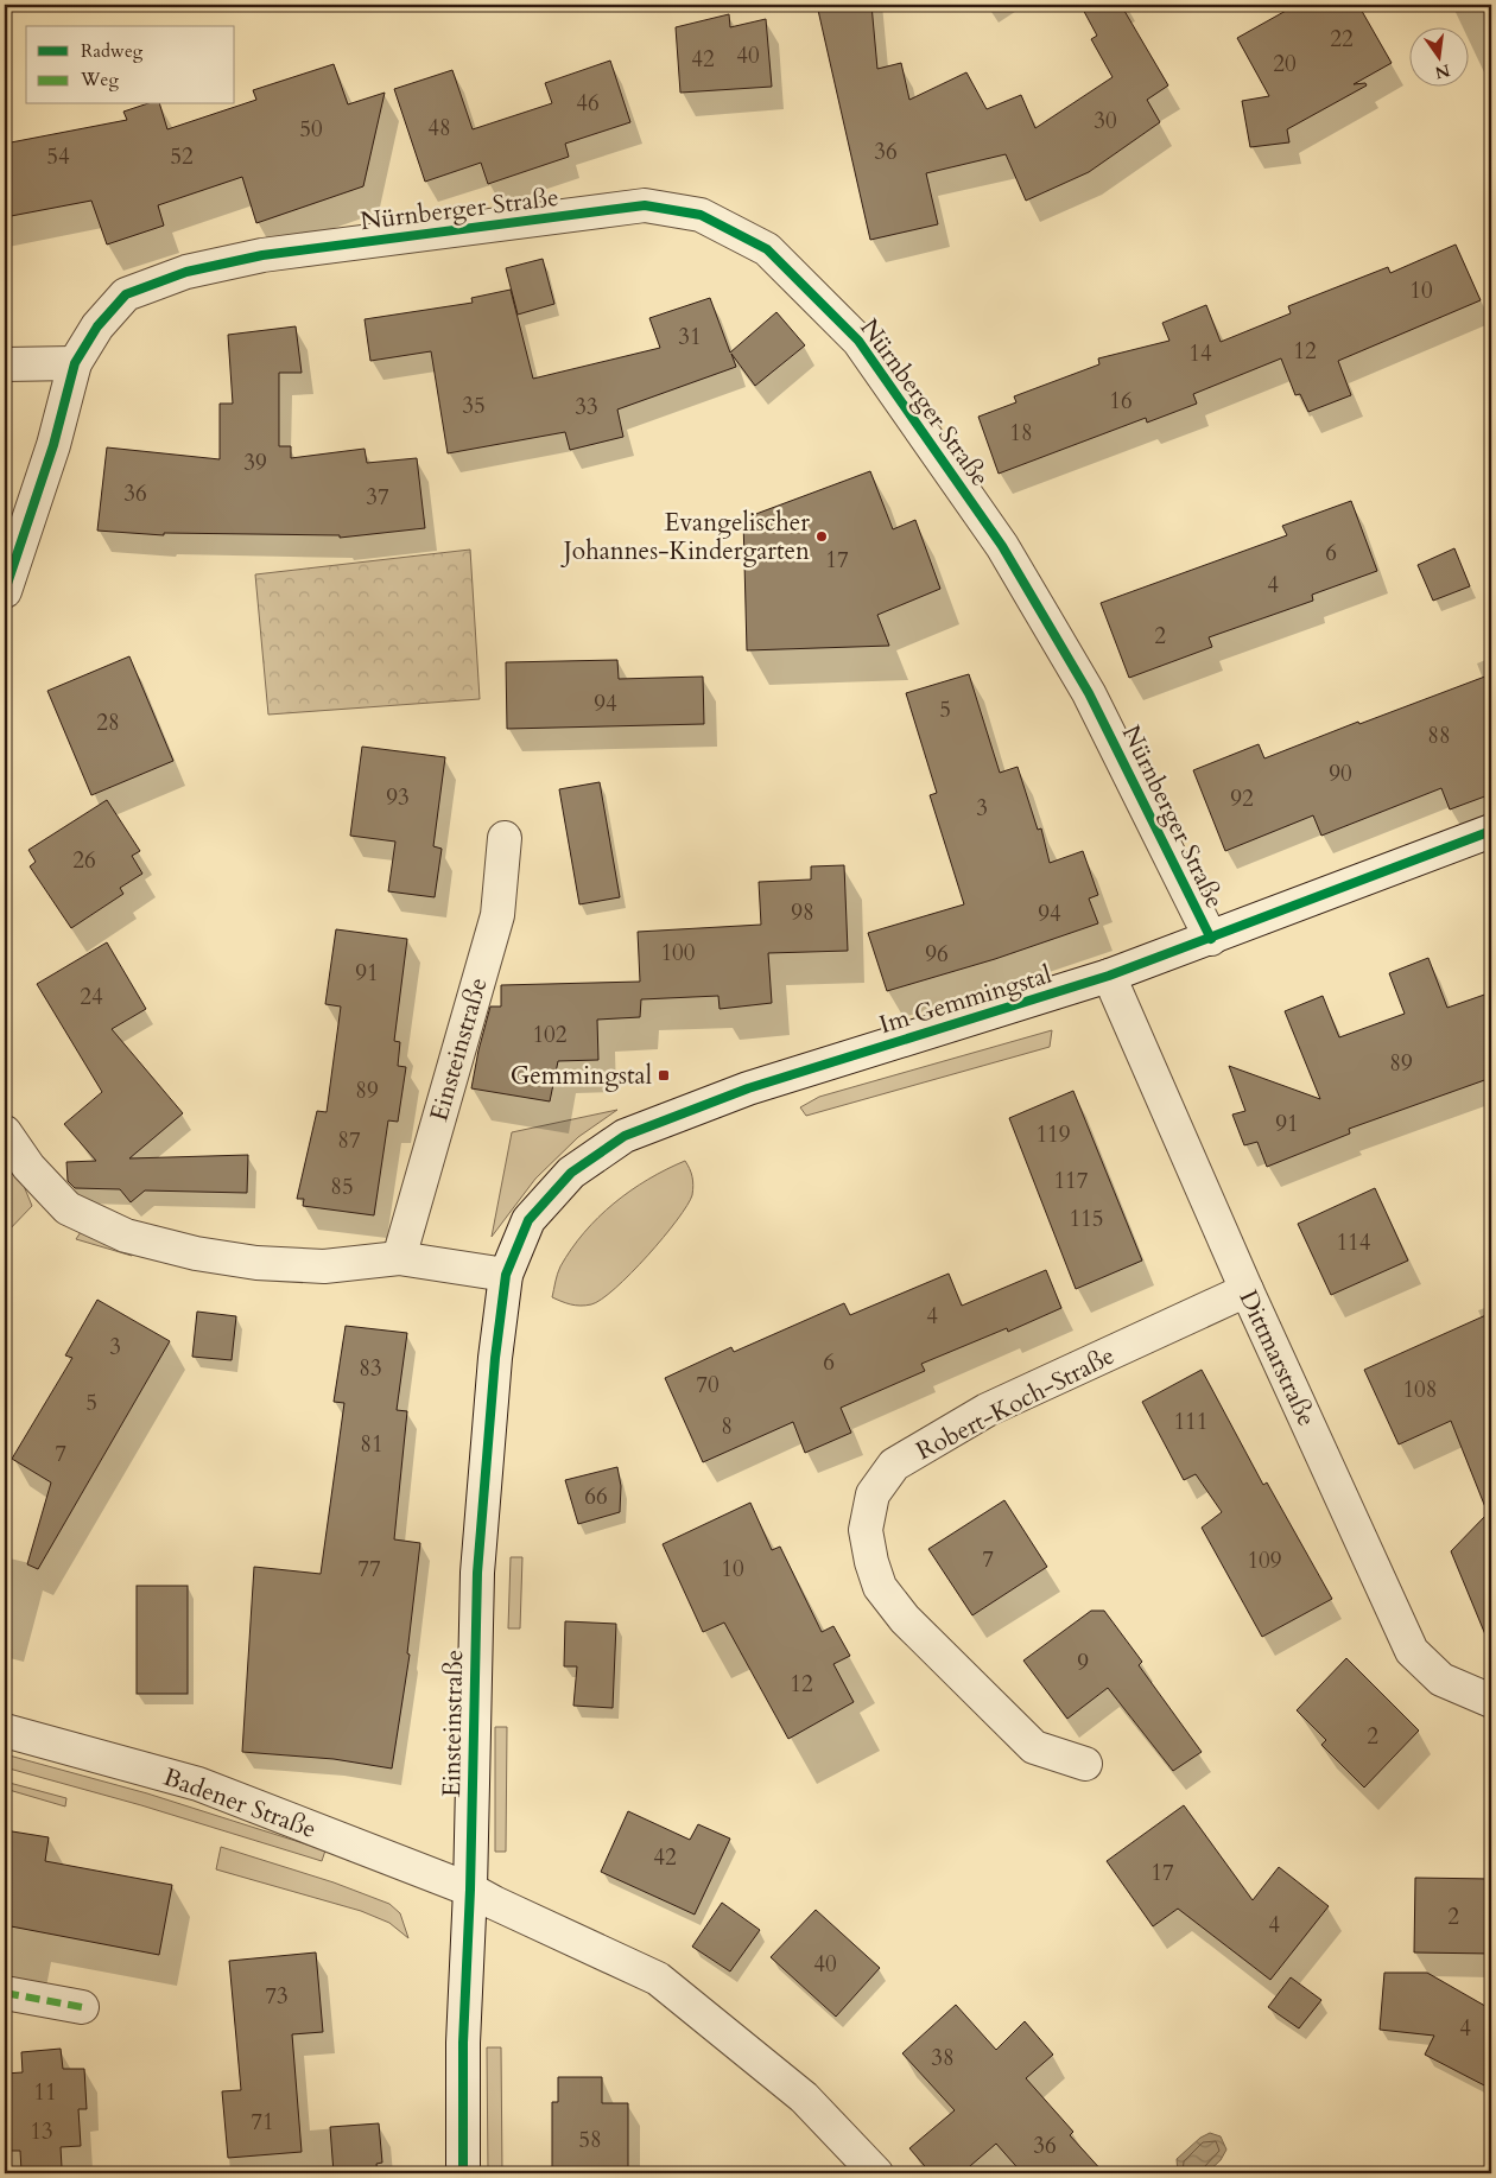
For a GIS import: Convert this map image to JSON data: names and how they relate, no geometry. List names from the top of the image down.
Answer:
{
  "streets": {
    "street": [
      "Nürnberger Straße",
      "Im Gemmingstal",
      "Einsteinstraße",
      "Dittmarstraße",
      "Robert-Koch-Straße",
      "Badener Straße"
    ]
  },
  "crossings": [
    ["Nürnberger Straße", "Im Gemmingstal"],
    ["Im Gemmingstal", "Einsteinstraße"],
    ["Im Gemmingstal", "Dittmarstraße"],
    ["Einsteinstraße", "Badener Straße"],
    ["Dittmarstraße", "Robert-Koch-Straße"]
  ],
  "places": {
    "other": ["Evangelischer Johannes-Kindergarten"],
    "transit": ["Gemmingstal"]
  },
  "house_numbers": [
    "22",
    "40",
    "42",
    "20",
    "46",
    "30",
    "48",
    "50",
    "36",
    "54",
    "52",
    "10",
    "31",
    "12",
    "14",
    "16",
    "35",
    "33",
    "18",
    "39",
    "36",
    "37",
    "6",
    "17",
    "4",
    "2",
    "94",
    "5",
    "28",
    "88",
    "90",
    "93",
    "92",
    "3",
    "26",
    "98",
    "94",
    "100",
    "96",
    "91",
    "24",
    "102",
    "89",
    "89",
    "91",
    "119",
    "87",
    "117",
    "85",
    "115",
    "114",
    "4",
    "3",
    "6",
    "83",
    "70",
    "108",
    "5",
    "111",
    "8",
    "81",
    "7",
    "66",
    "7",
    "109",
    "77",
    "10",
    "9",
    "12",
    "2",
    "42",
    "17",
    "2",
    "4",
    "40",
    "73",
    "4",
    "38",
    "11",
    "71",
    "13",
    "58",
    "36"
  ],
  "legend": ["Radweg", "Weg"],
  "north": "bottom"
}
